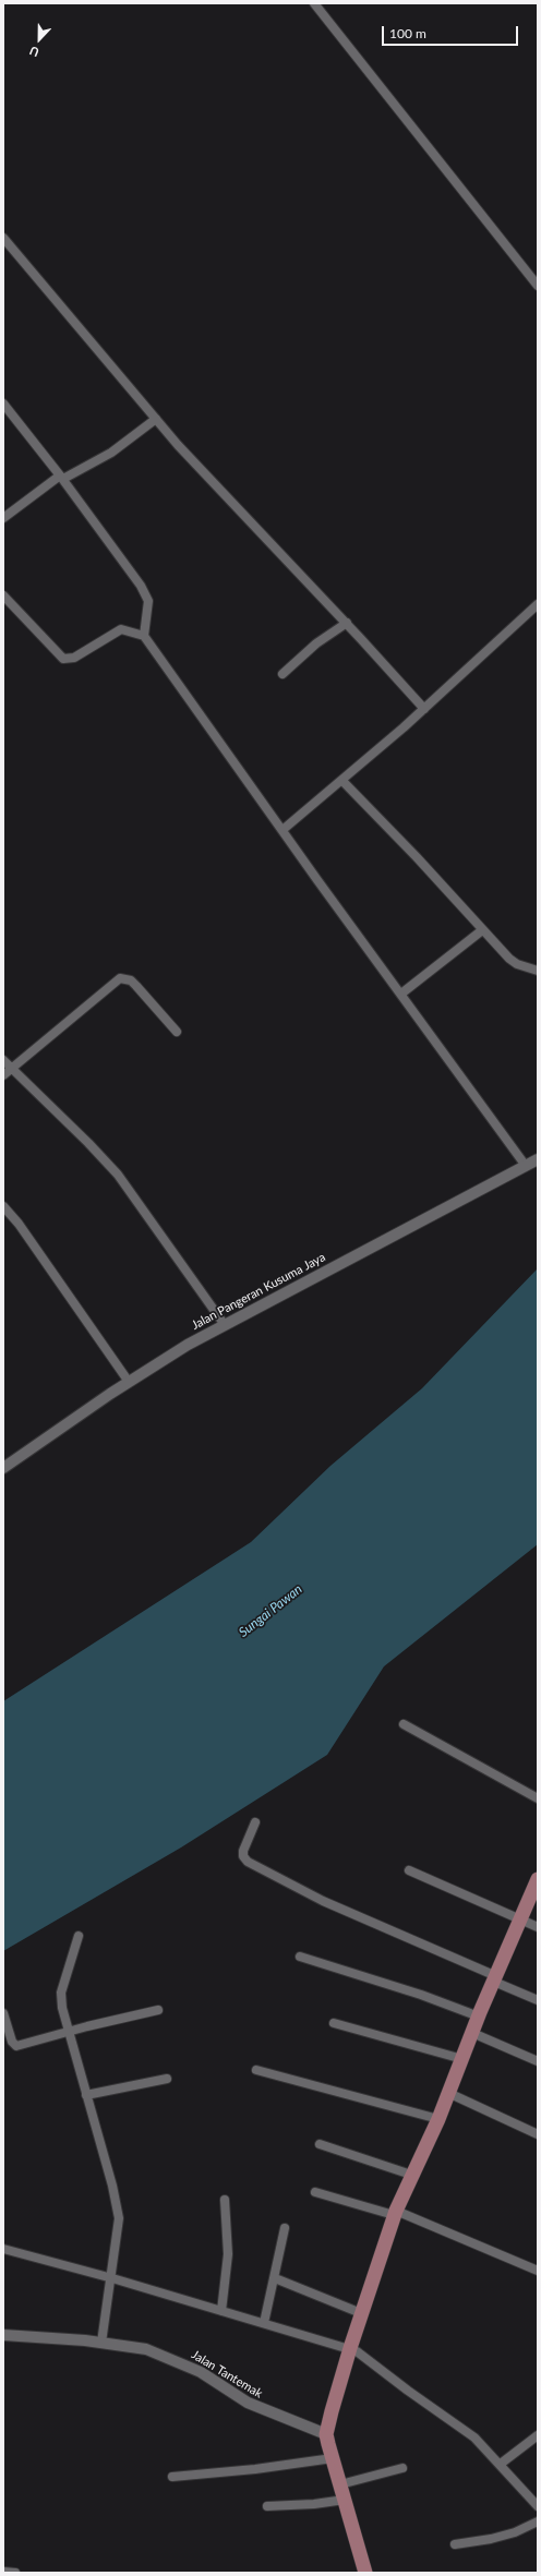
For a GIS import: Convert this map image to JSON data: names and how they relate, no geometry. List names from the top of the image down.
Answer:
{
  "streets": {
    "street": ["Jalan Pangeran Kusuma Jaya", "Jalan Tantemak"]
  },
  "water": ["Sungai Pawan"],
  "scale_bar": "100 m",
  "north": "bottom"
}
